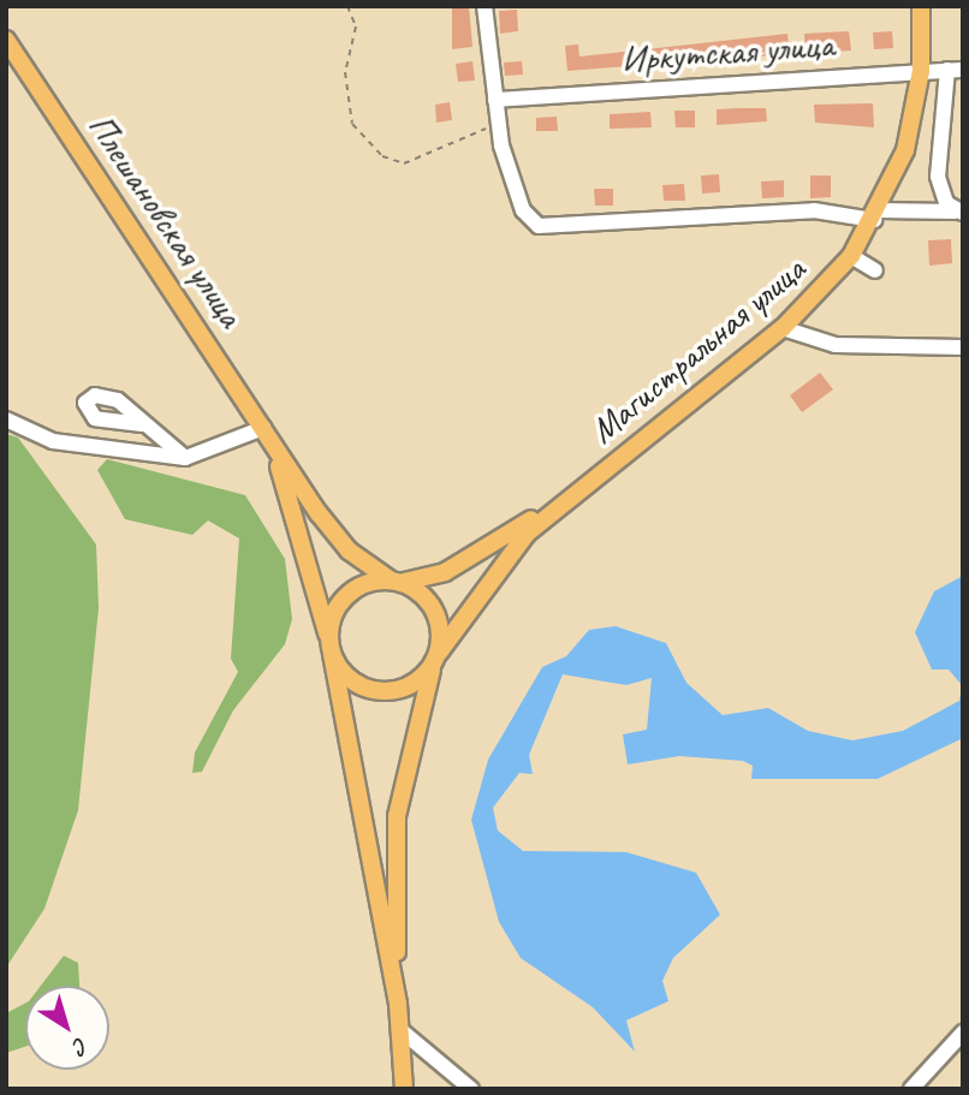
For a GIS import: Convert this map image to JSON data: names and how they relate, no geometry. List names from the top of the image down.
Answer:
{
  "streets": {
    "main road": ["Плешановская улица", "Магистральная улица"],
    "street": ["Иркутская улица"]
  },
  "crossings": [
    ["Иркутская улица", "Магистральная улица"],
    ["Плешановская улица", "Магистральная улица"]
  ],
  "north": "bottom right"
}
